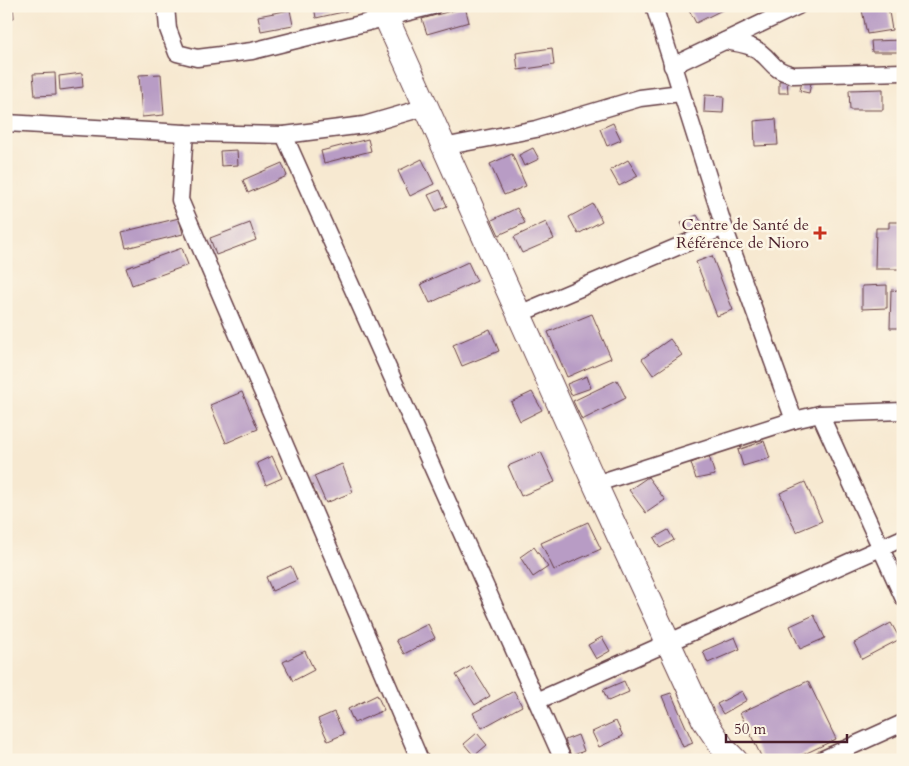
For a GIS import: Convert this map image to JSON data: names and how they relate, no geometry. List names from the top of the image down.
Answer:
{
  "places": {
    "health": ["Centre de Santé de Référence de Nioro"]
  },
  "scale_bar": "50 m"
}
